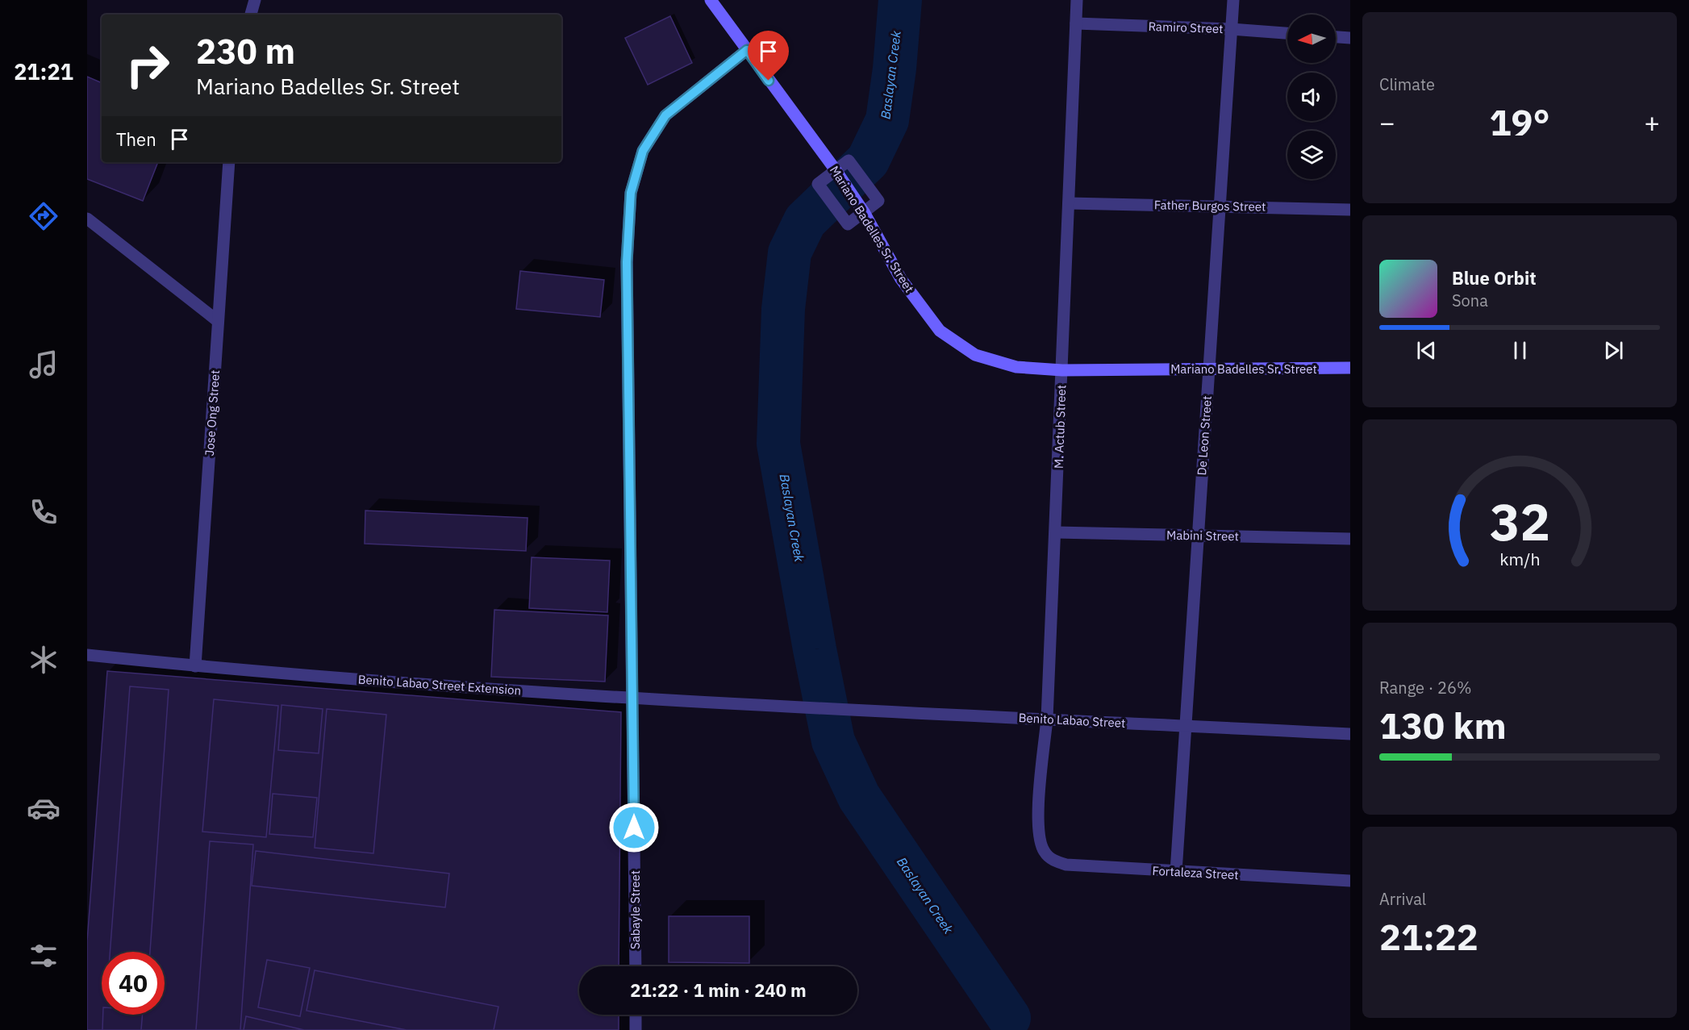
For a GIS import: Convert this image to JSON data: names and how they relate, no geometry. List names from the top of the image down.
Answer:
{
  "streets": {
    "main road": ["Mariano Badelles Sr. Street"],
    "street": [
      "Ramiro Street",
      "Father Burgos Street",
      "Jose Ong Street",
      "M. Actub Street",
      "De Leon Street",
      "Mabini Street",
      "Benito Labao Street Extension",
      "Benito Labao Street",
      "Fortaleza Street",
      "Sabayle Street"
    ]
  },
  "crossings": [
    ["Ramiro Street", "M. Actub Street"],
    ["Ramiro Street", "De Leon Street"],
    ["Father Burgos Street", "M. Actub Street"],
    ["Father Burgos Street", "De Leon Street"],
    ["Mariano Badelles Sr. Street", "M. Actub Street"],
    ["Mariano Badelles Sr. Street", "De Leon Street"],
    ["Mariano Badelles Sr. Street", "Sabayle Street"],
    ["Jose Ong Street", "Benito Labao Street Extension"],
    ["M. Actub Street", "Mabini Street"],
    ["M. Actub Street", "Benito Labao Street"],
    ["M. Actub Street", "Fortaleza Street"],
    ["De Leon Street", "Mabini Street"],
    ["De Leon Street", "Benito Labao Street"],
    ["De Leon Street", "Fortaleza Street"],
    ["Benito Labao Street Extension", "Benito Labao Street"],
    ["Benito Labao Street Extension", "Sabayle Street"]
  ],
  "water": ["Baslayan Creek"],
  "north": "left",
  "page": {
    "tabs": "21:21",
    "tile": [
      "Climate",
      ["Range · 26%", "130 km"],
      ["Arrival", "21:22"]
    ],
    "turn": ["230 m", "Mariano Badelles Sr. Street"],
    "heat": ["−", "19°", "+"],
    "then": "Then",
    "song": ["Blue Orbit", "Sona"],
    "limit": "40",
    "trip": "21:22 · 1 min · 240 m",
    "gauge": ["32", "km/h"]
  }
}
